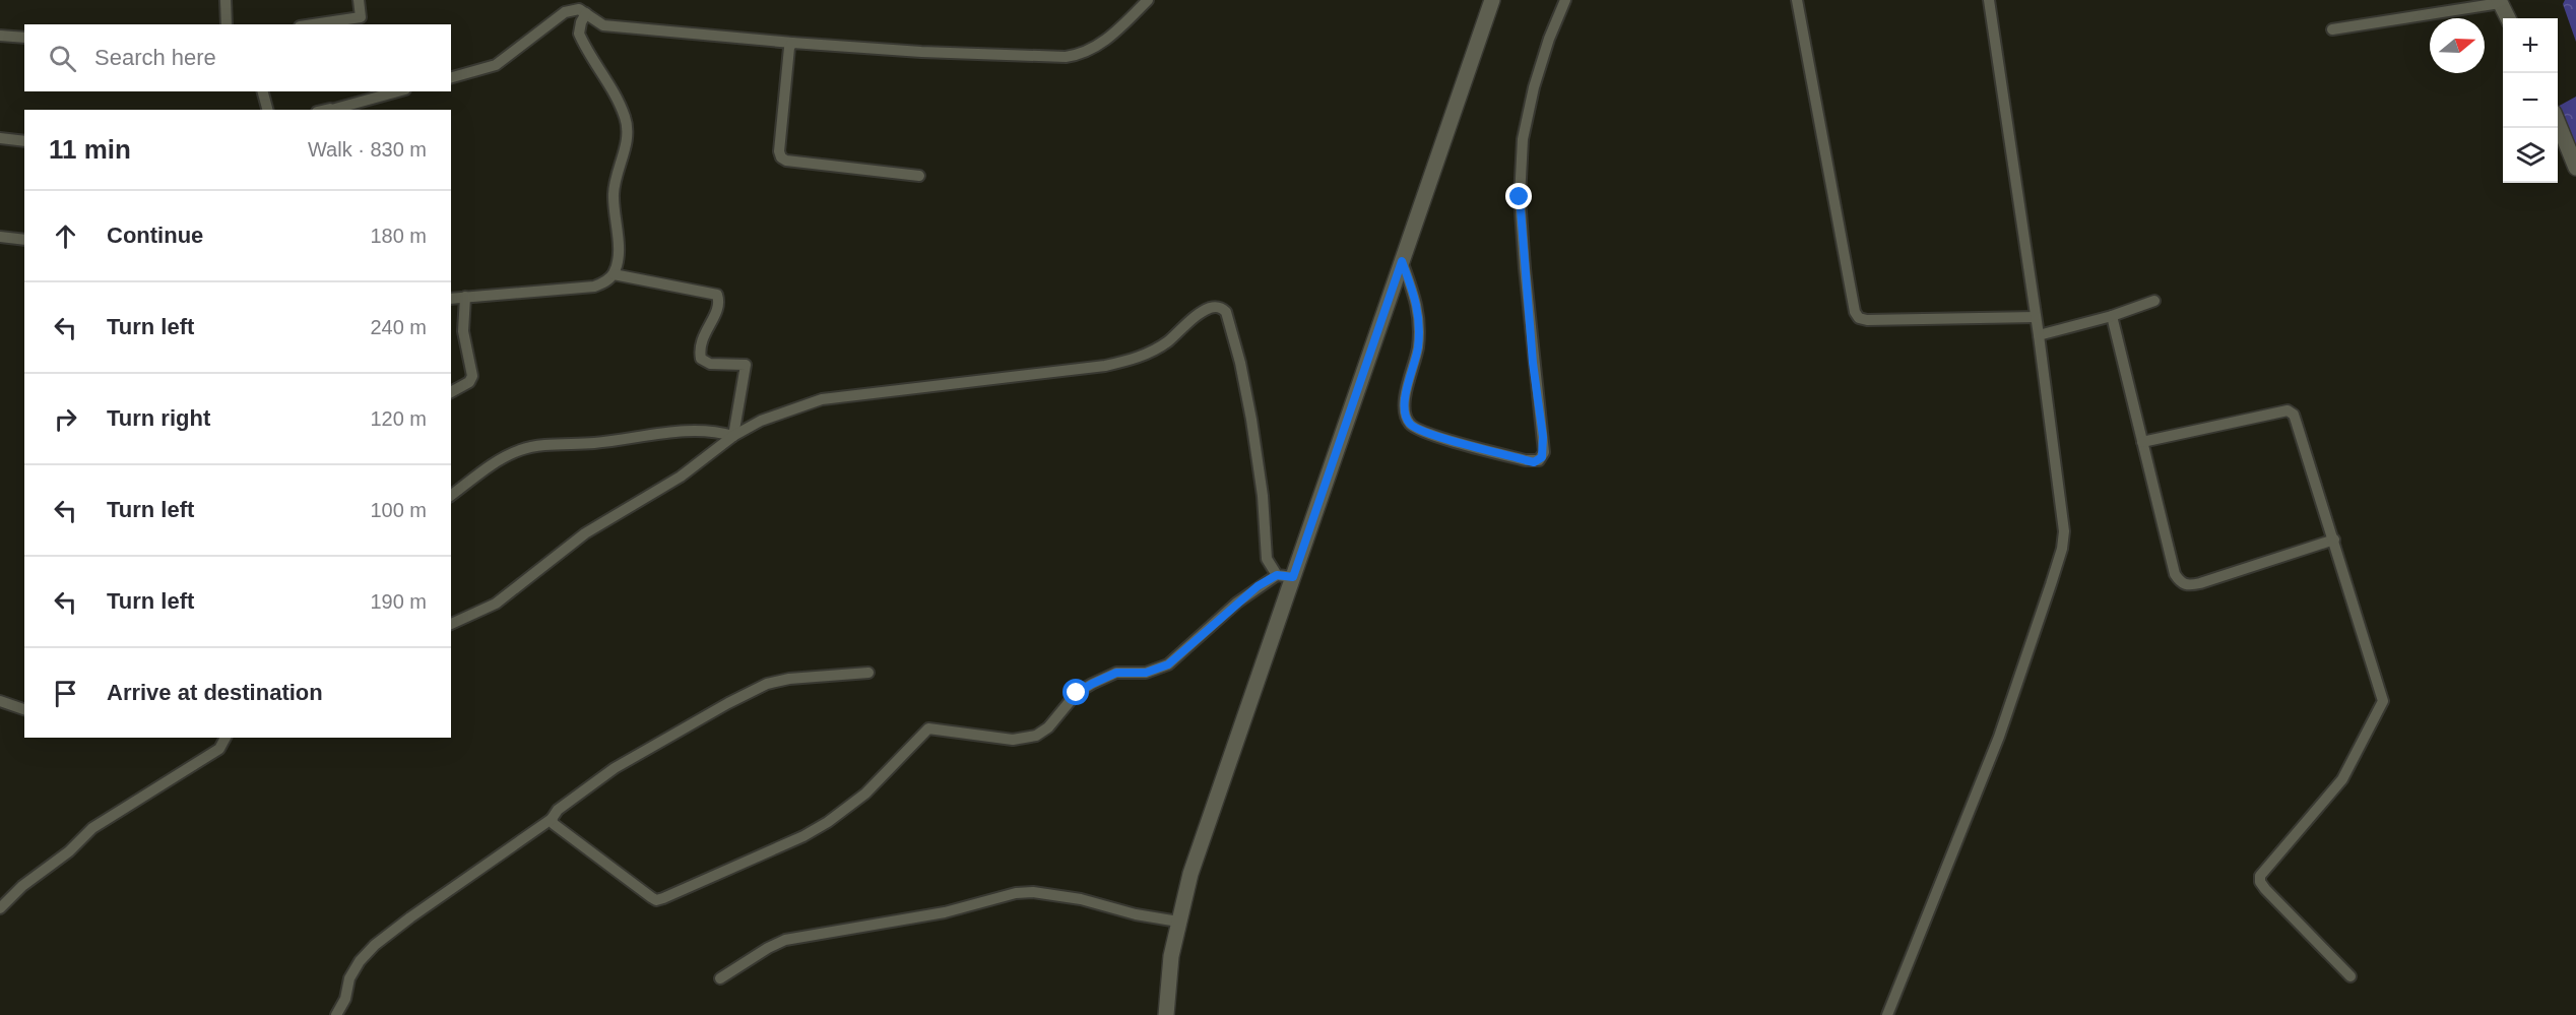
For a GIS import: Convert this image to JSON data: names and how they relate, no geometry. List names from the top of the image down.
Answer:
{
  "north": "right",
  "page": {
    "map_buttons": ["+", "−"],
    "search": "Search here",
    "heading": ["11 min", "Walk · 830 m"],
    "list": [
      ["Continue", "180 m"],
      ["Turn left", "240 m"],
      ["Turn right", "120 m"],
      ["Turn left", "100 m"],
      ["Turn left", "190 m"],
      "Arrive at destination"
    ]
  }
}
